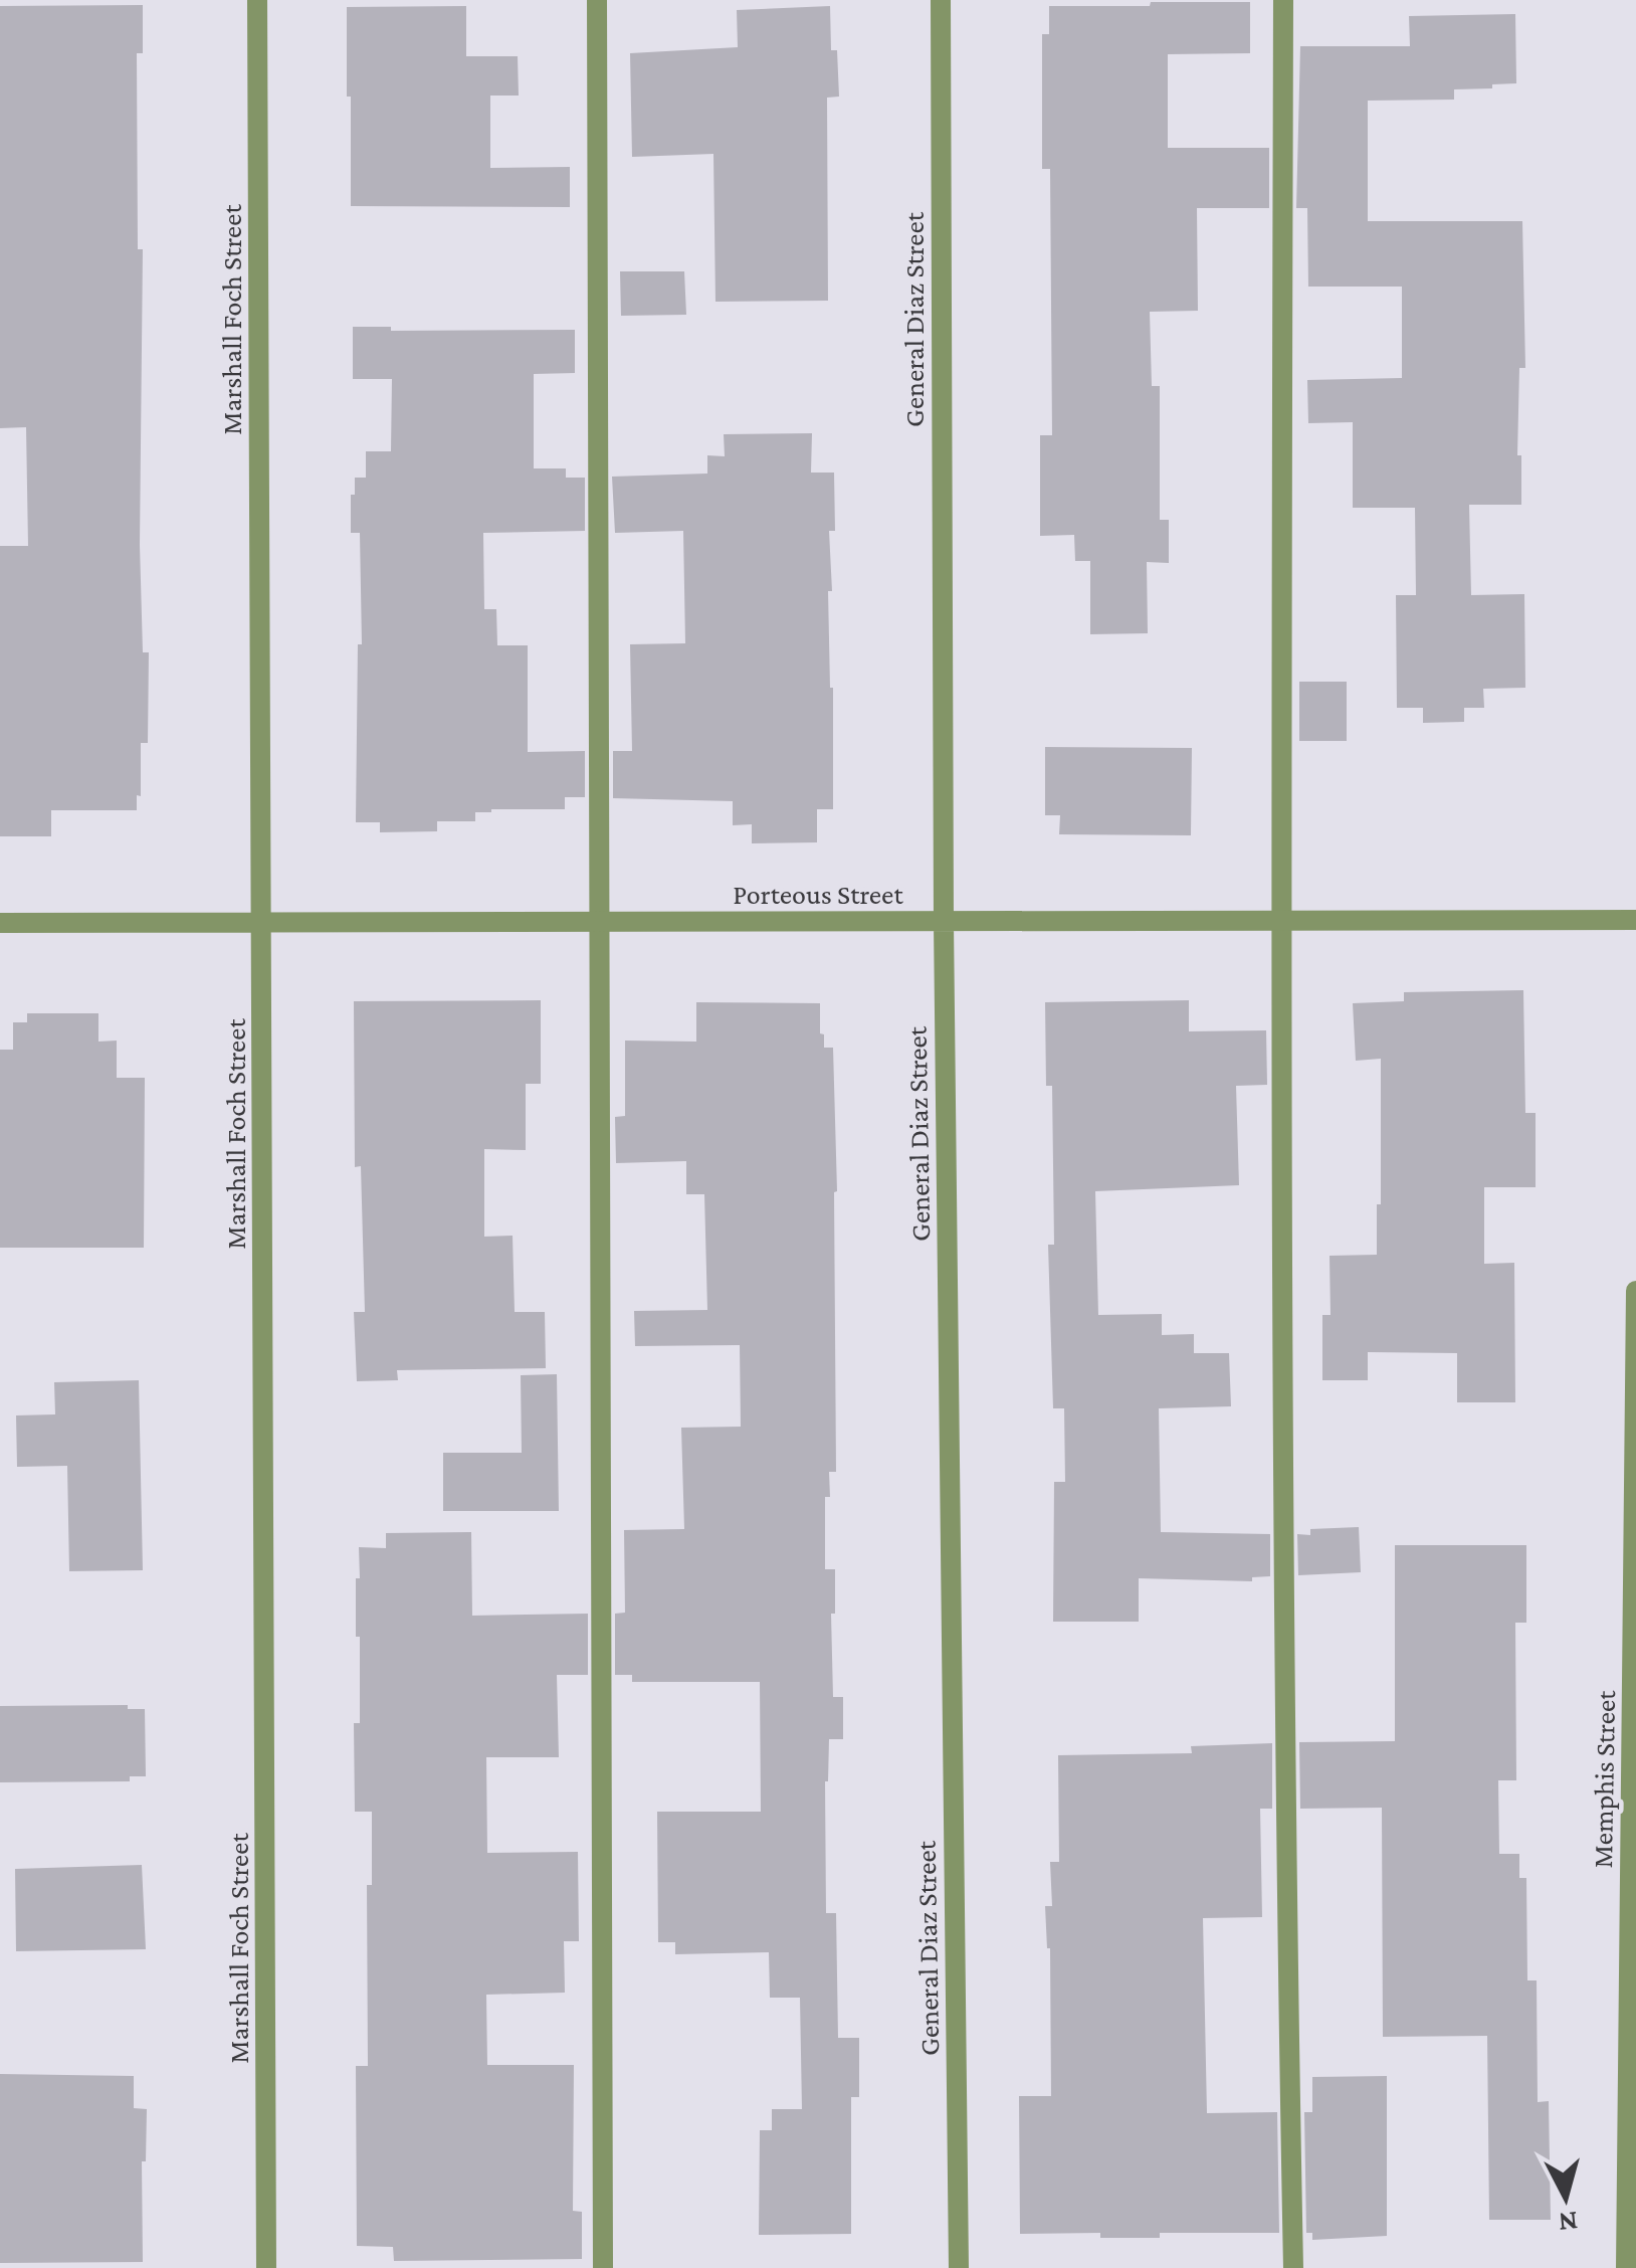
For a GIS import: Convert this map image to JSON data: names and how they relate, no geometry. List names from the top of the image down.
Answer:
{
  "streets": {
    "street": [
      "Marshall Foch Street",
      "General Diaz Street",
      "Porteous Street",
      "Memphis Street"
    ]
  },
  "crossings": [
    ["Marshall Foch Street", "Porteous Street"],
    ["General Diaz Street", "Porteous Street"]
  ],
  "north": "bottom"
}
